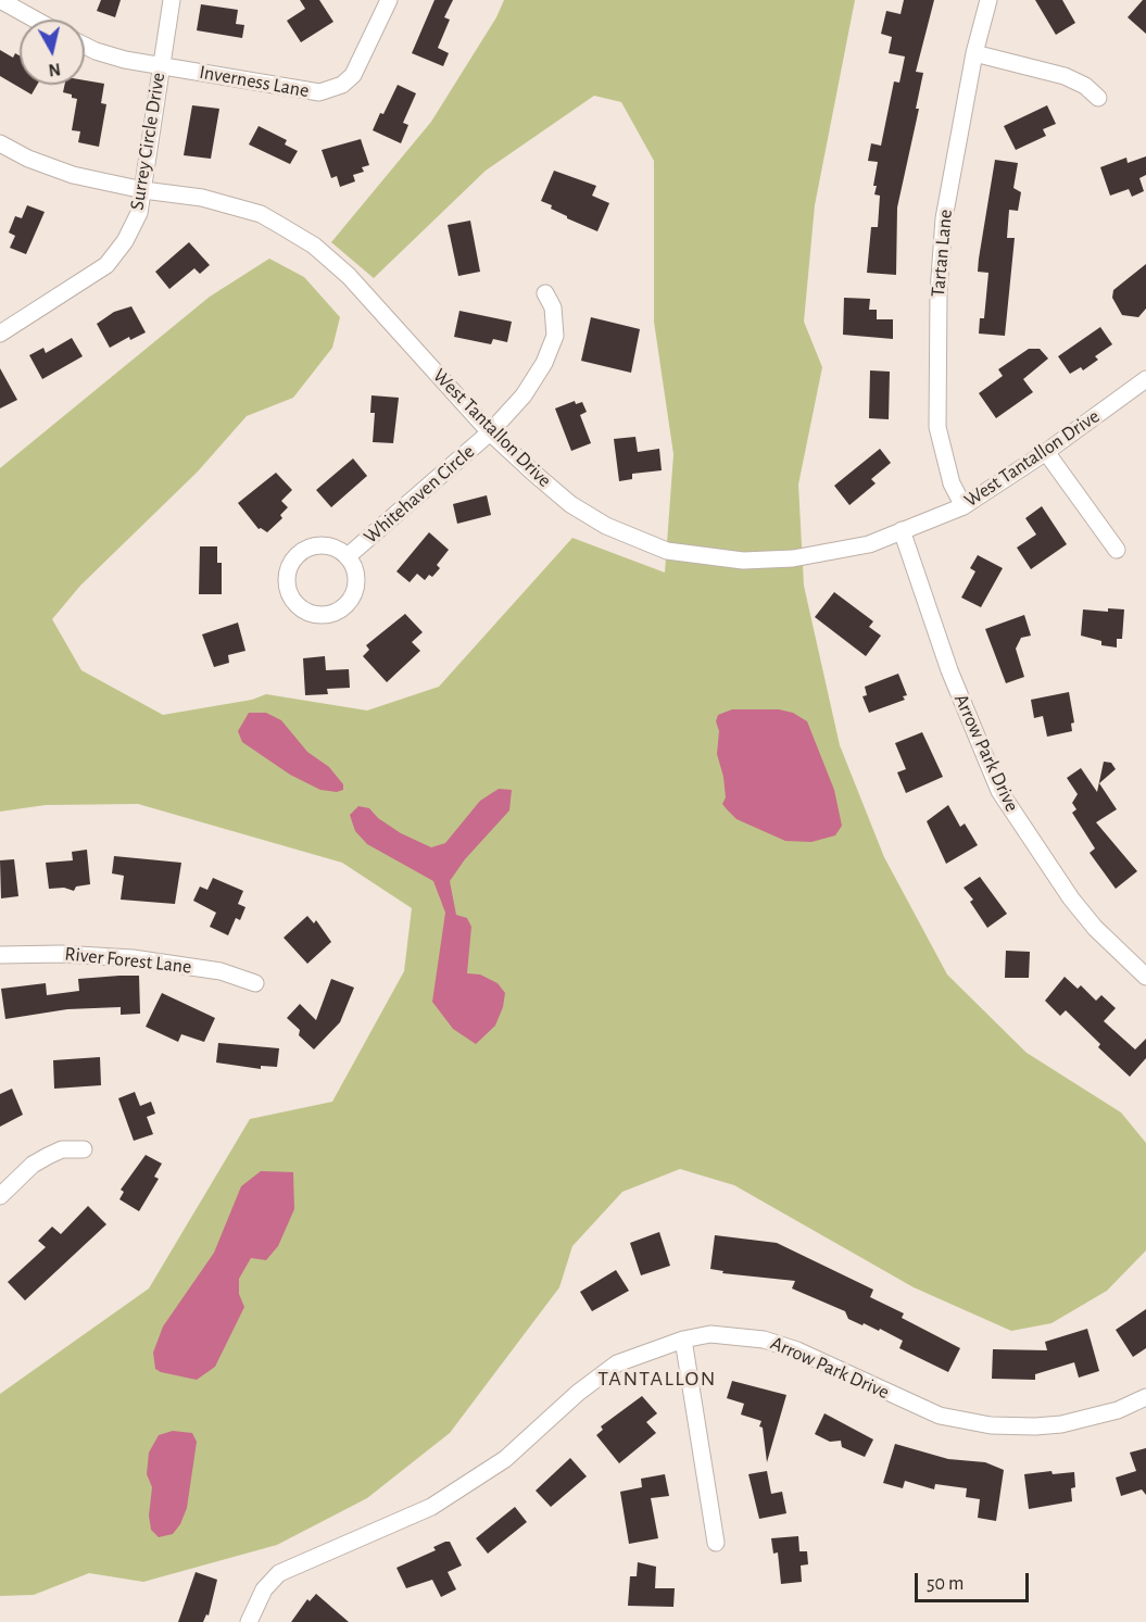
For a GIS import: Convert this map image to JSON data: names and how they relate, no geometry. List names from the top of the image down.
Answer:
{
  "streets": {
    "street": [
      "Inverness Lane",
      "Surrey Circle Drive",
      "Tartan Lane",
      "West Tantallon Drive",
      "Whitehaven Circle",
      "Arrow Park Drive",
      "River Forest Lane"
    ]
  },
  "crossings": [
    ["Inverness Lane", "Surrey Circle Drive"],
    ["Surrey Circle Drive", "West Tantallon Drive"],
    ["Tartan Lane", "West Tantallon Drive"],
    ["West Tantallon Drive", "Whitehaven Circle"],
    ["West Tantallon Drive", "Arrow Park Drive"]
  ],
  "districts": ["TANTALLON"],
  "scale_bar": "50 m",
  "north": "bottom"
}
